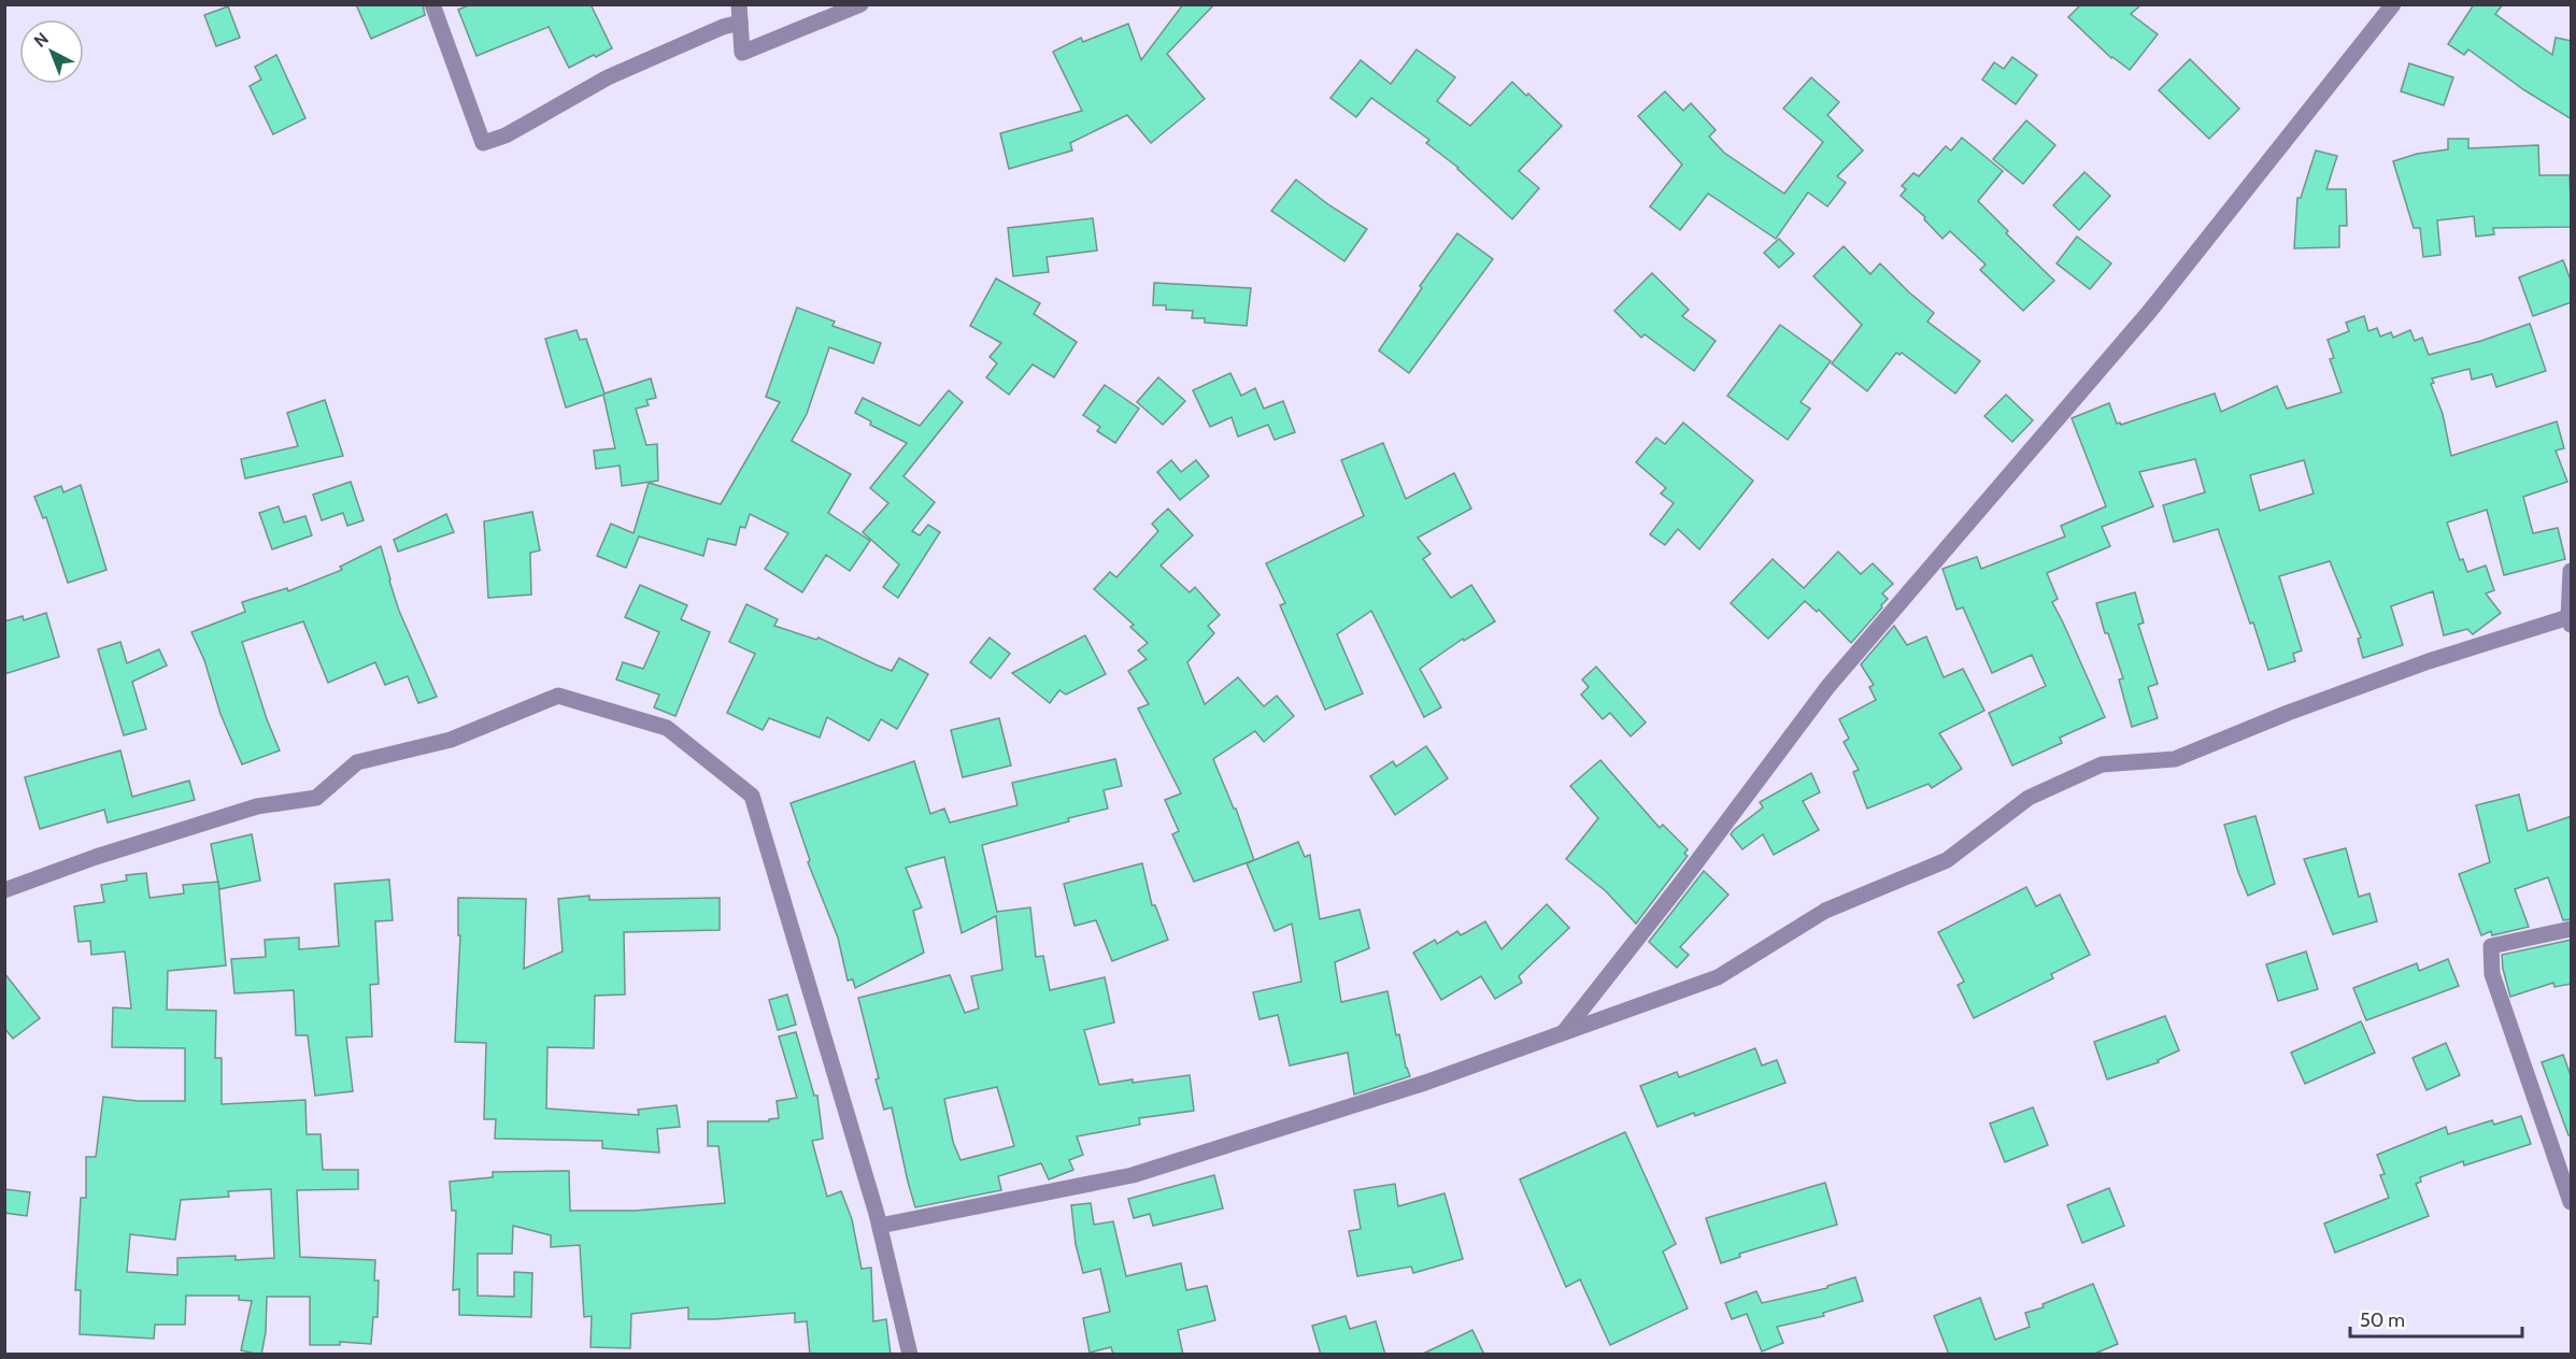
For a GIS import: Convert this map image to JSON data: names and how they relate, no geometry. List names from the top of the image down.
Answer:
{
  "scale_bar": "50 m",
  "north": "top left"
}
